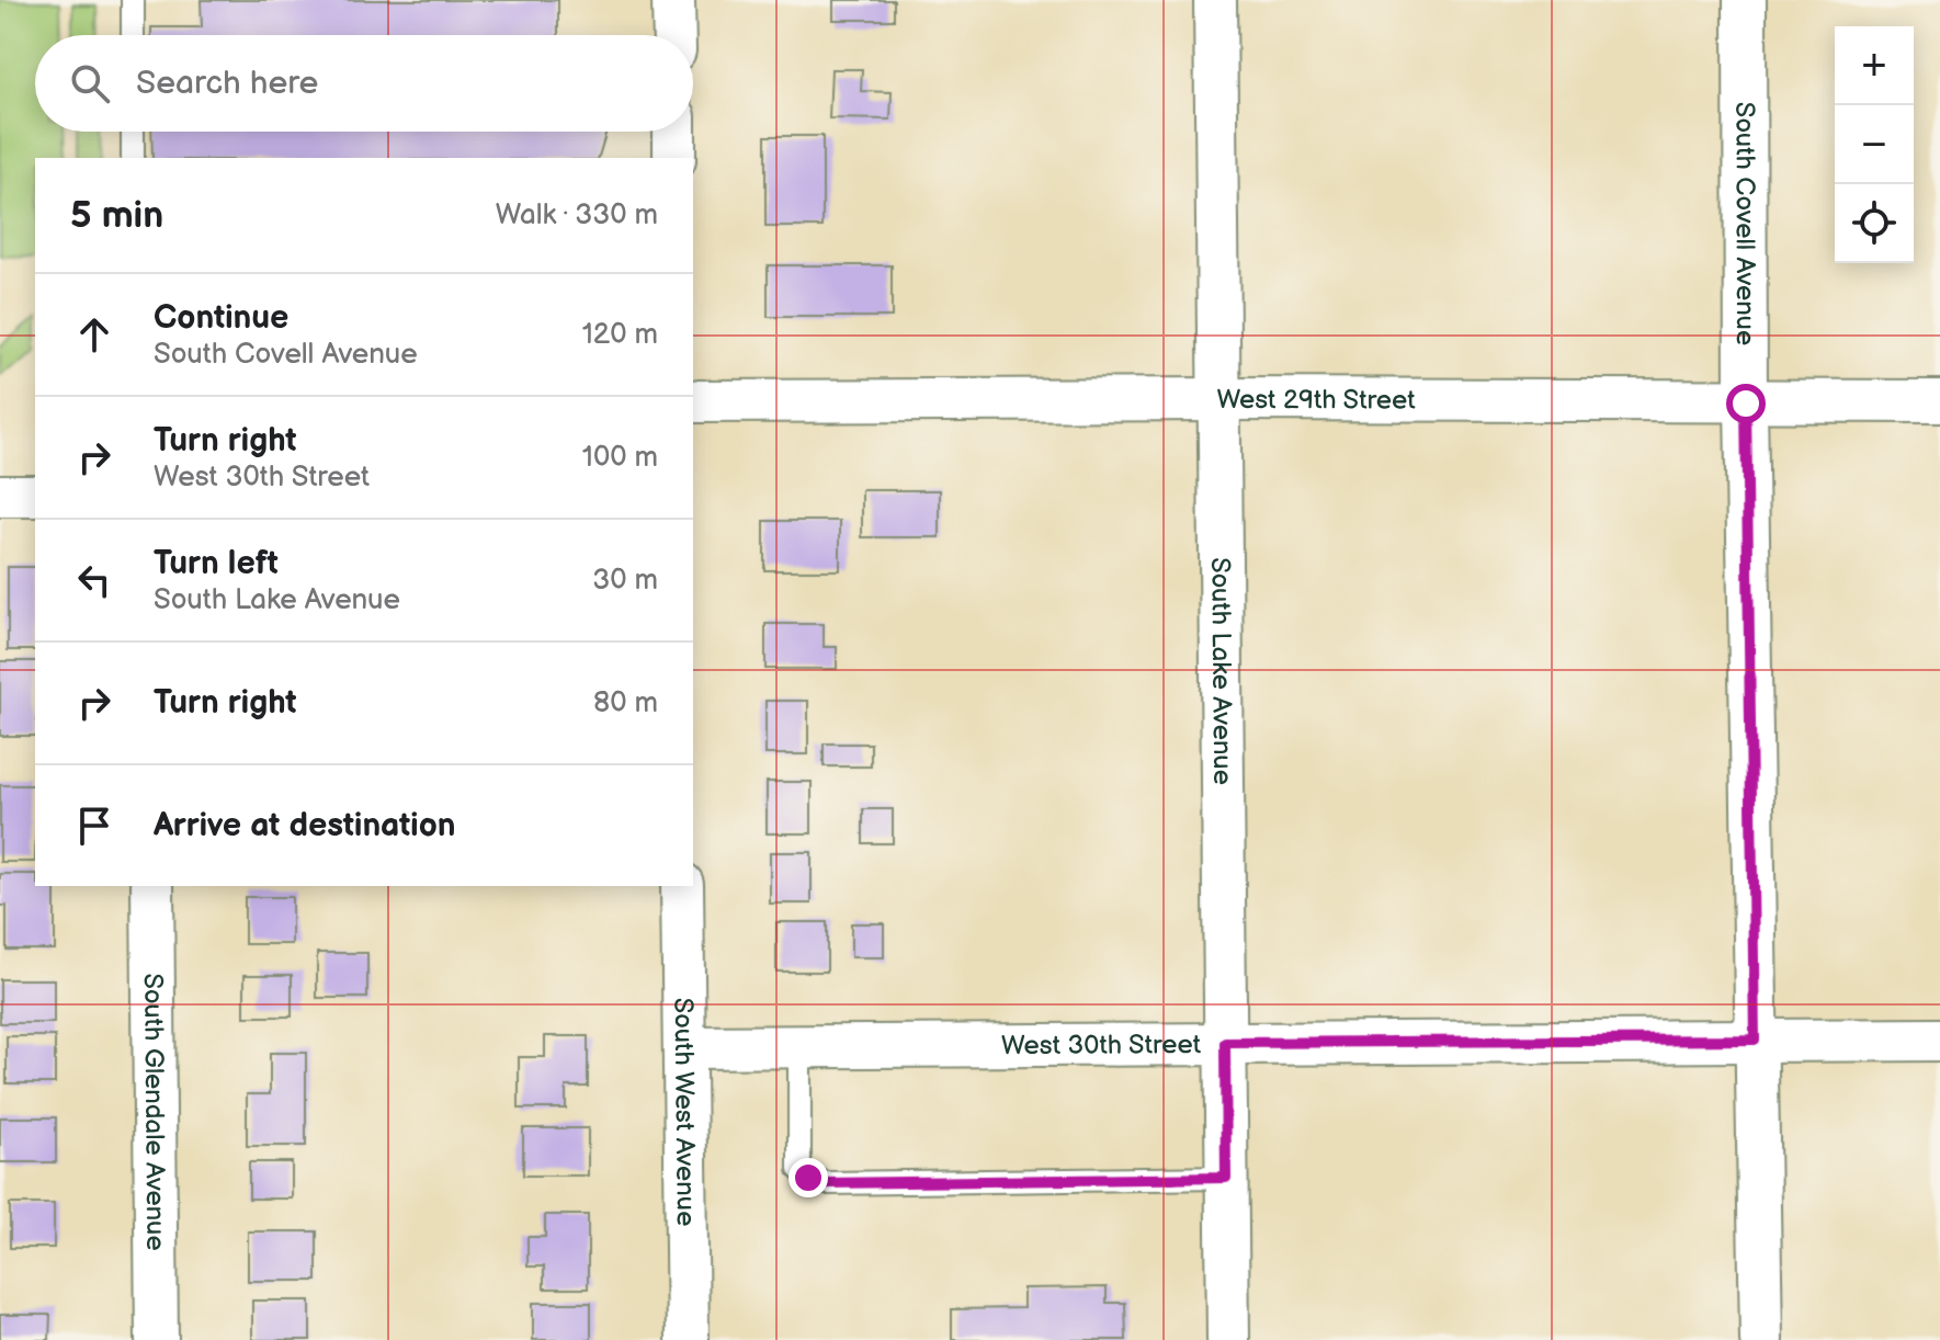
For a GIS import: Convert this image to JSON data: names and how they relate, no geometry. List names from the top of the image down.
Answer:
{
  "streets": {
    "street": [
      "South Covell Avenue",
      "West 29th Street",
      "South Lake Avenue",
      "West 30th Street",
      "South Glendale Avenue",
      "South West Avenue"
    ]
  },
  "crossings": [
    ["South Covell Avenue", "West 29th Street"],
    ["South Covell Avenue", "West 30th Street"],
    ["West 29th Street", "South Lake Avenue"],
    ["South Lake Avenue", "West 30th Street"],
    ["West 30th Street", "South West Avenue"]
  ],
  "page": {
    "map_buttons": ["+", "−"],
    "search": "Search here",
    "heading": ["5 min", "Walk · 330 m"],
    "list": [
      ["Continue", "South Covell Avenue", "120 m"],
      ["Turn right", "West 30th Street", "100 m"],
      ["Turn left", "South Lake Avenue", "30 m"],
      ["Turn right", "80 m"],
      "Arrive at destination"
    ]
  }
}
